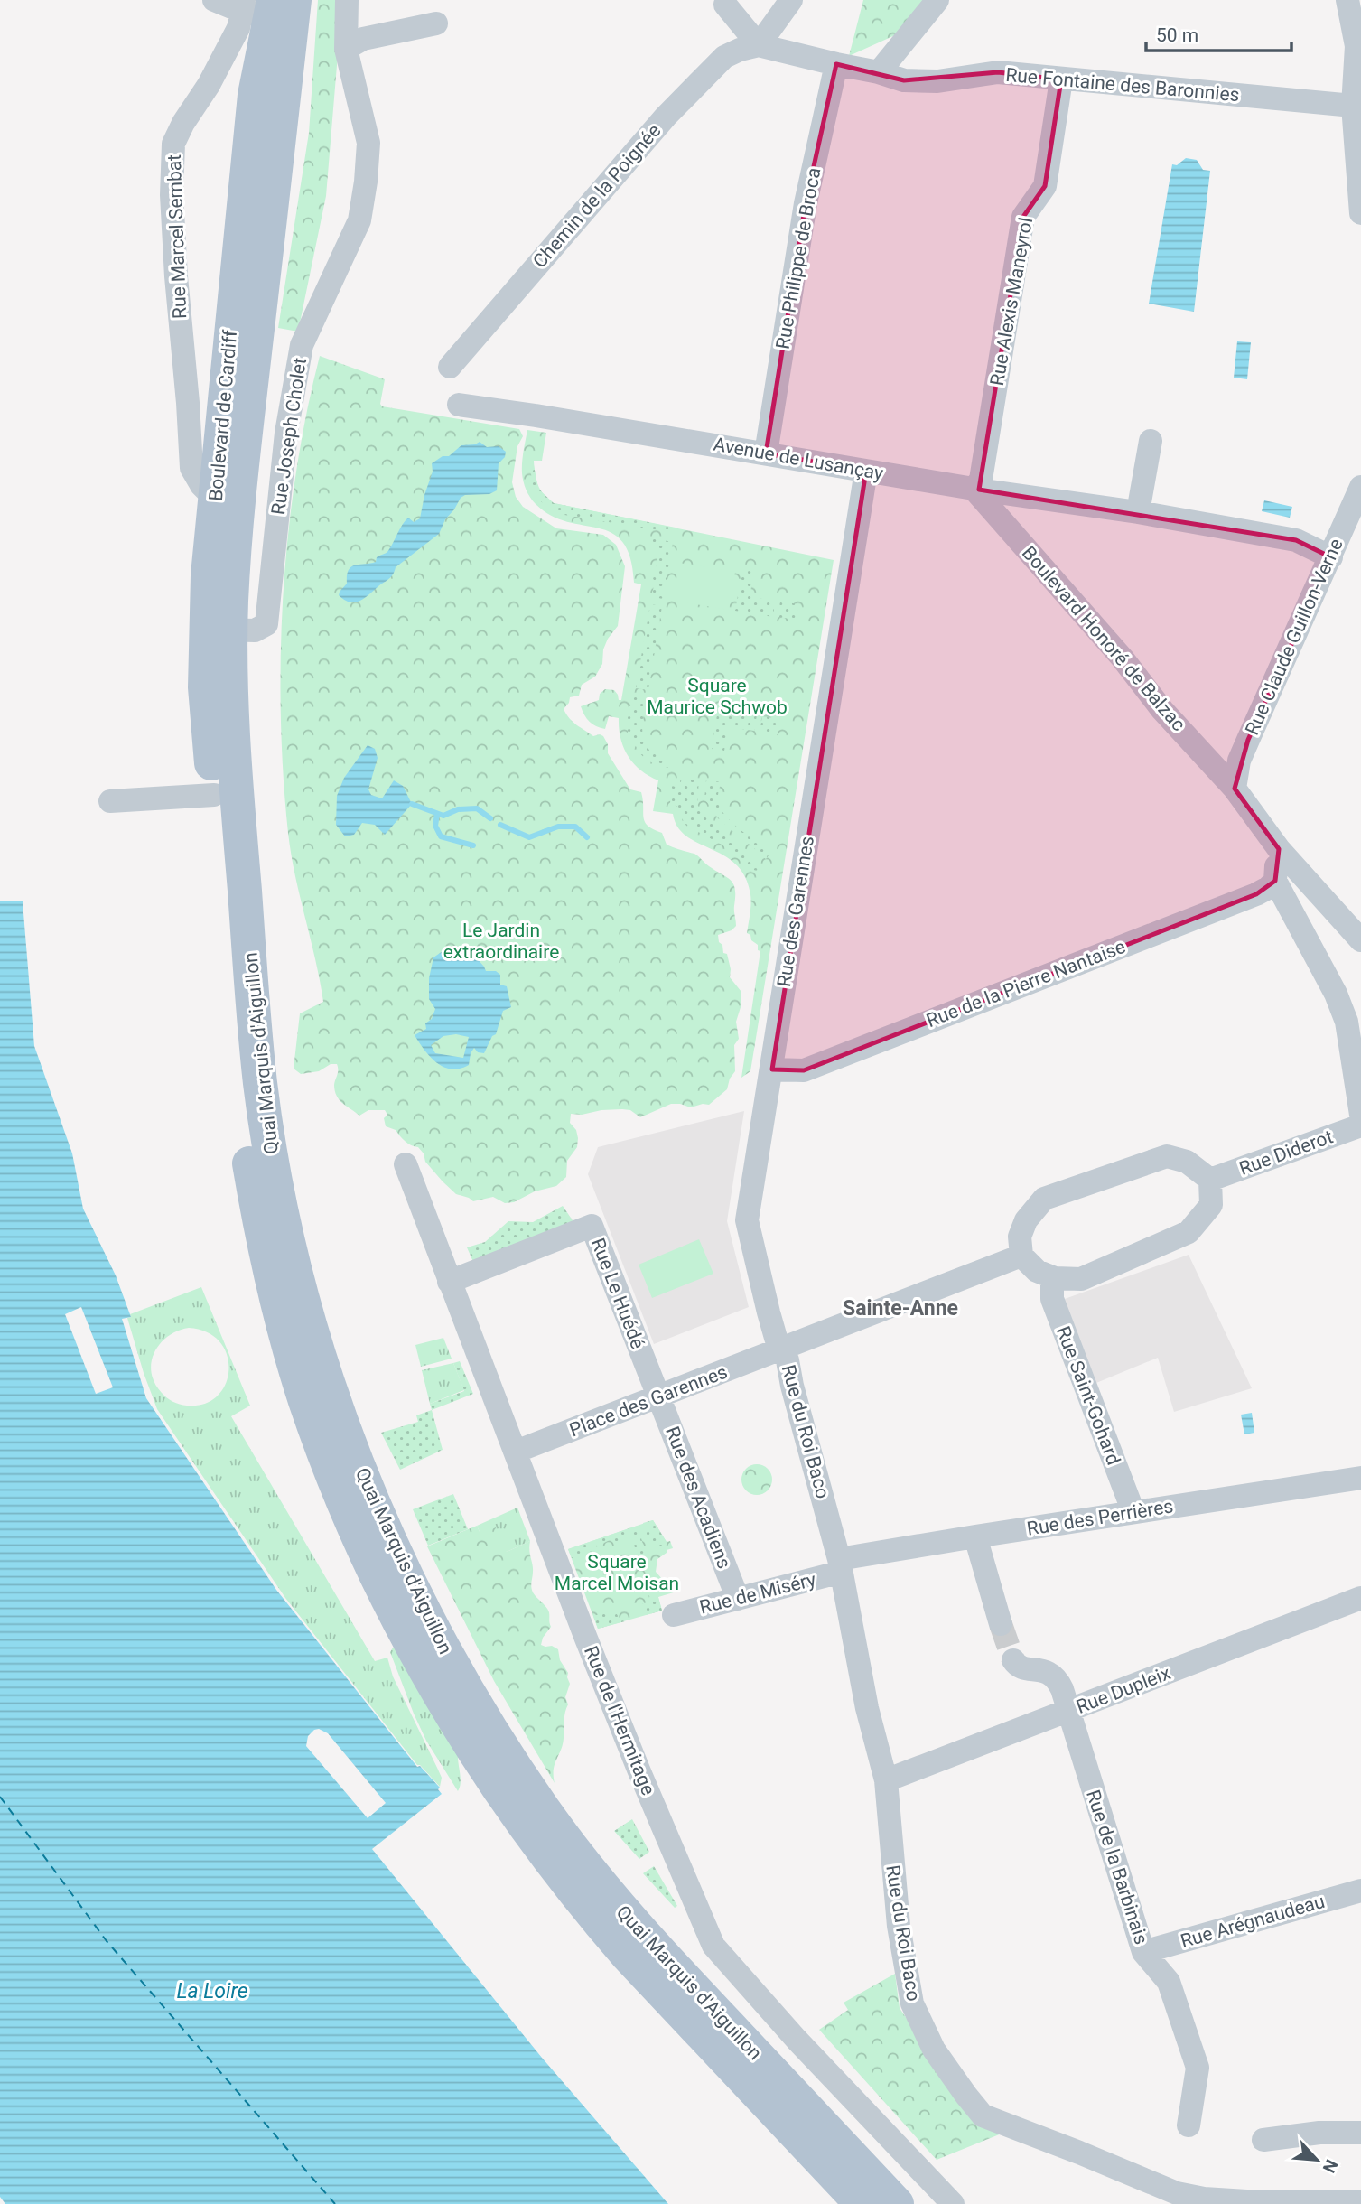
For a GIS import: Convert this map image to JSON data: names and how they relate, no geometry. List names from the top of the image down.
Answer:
{
  "streets": {
    "main road": ["Boulevard de Cardiff", "Quai Marquis d'Aiguillon"],
    "street": [
      "Rue Fontaine des Baronnies",
      "Chemin de la Poignée",
      "Rue Marcel Sembat",
      "Rue Philippe de Broca",
      "Rue Alexis Maneyrol",
      "Rue Joseph Cholet",
      "Avenue de Lusançay",
      "Rue Claude Guillon-Verne",
      "Boulevard Honoré de Balzac",
      "Rue des Garennes",
      "Rue de la Pierre Nantaise",
      "Rue Diderot",
      "Rue Le Huédé",
      "Rue Saint-Gohard",
      "Place des Garennes",
      "Rue du Roi Baco",
      "Rue des Acadiens",
      "Rue des Perrières",
      "Rue de Miséry",
      "Rue Dupleix",
      "Rue de l'Hermitage",
      "Rue de la Barbinais",
      "Rue Arégnaudeau"
    ]
  },
  "crossings": [
    ["Rue Fontaine des Baronnies", "Chemin de la Poignée"],
    ["Rue Fontaine des Baronnies", "Rue Philippe de Broca"],
    ["Rue Fontaine des Baronnies", "Rue Alexis Maneyrol"],
    ["Rue Marcel Sembat", "Boulevard de Cardiff"],
    ["Rue Philippe de Broca", "Avenue de Lusançay"],
    ["Rue Alexis Maneyrol", "Avenue de Lusançay"],
    ["Rue Alexis Maneyrol", "Boulevard Honoré de Balzac"],
    ["Boulevard de Cardiff", "Rue Joseph Cholet"],
    ["Boulevard de Cardiff", "Quai Marquis d'Aiguillon"],
    ["Avenue de Lusançay", "Rue Claude Guillon-Verne"],
    ["Avenue de Lusançay", "Boulevard Honoré de Balzac"],
    ["Avenue de Lusançay", "Rue des Garennes"],
    ["Rue Claude Guillon-Verne", "Boulevard Honoré de Balzac"],
    ["Rue des Garennes", "Rue de la Pierre Nantaise"],
    ["Rue des Garennes", "Place des Garennes"],
    ["Rue des Garennes", "Rue du Roi Baco"],
    ["Rue Le Huédé", "Place des Garennes"],
    ["Rue Le Huédé", "Rue des Acadiens"],
    ["Rue Le Huédé", "Rue de l'Hermitage"],
    ["Rue Saint-Gohard", "Rue des Perrières"],
    ["Place des Garennes", "Rue du Roi Baco"],
    ["Place des Garennes", "Rue des Acadiens"],
    ["Place des Garennes", "Rue de l'Hermitage"],
    ["Rue du Roi Baco", "Rue des Perrières"],
    ["Rue du Roi Baco", "Rue de Miséry"],
    ["Rue du Roi Baco", "Rue Dupleix"],
    ["Rue des Acadiens", "Rue de Miséry"],
    ["Rue des Perrières", "Rue de Miséry"],
    ["Rue Dupleix", "Rue de la Barbinais"],
    ["Rue de la Barbinais", "Rue Arégnaudeau"]
  ],
  "districts": ["Sainte-Anne"],
  "water": ["La Loire"],
  "parks": ["Square Maurice Schwob", "Le Jardin extraordinaire", "Square Marcel Moisan"],
  "scale_bar": "50 m",
  "north": "bottom right"
}
